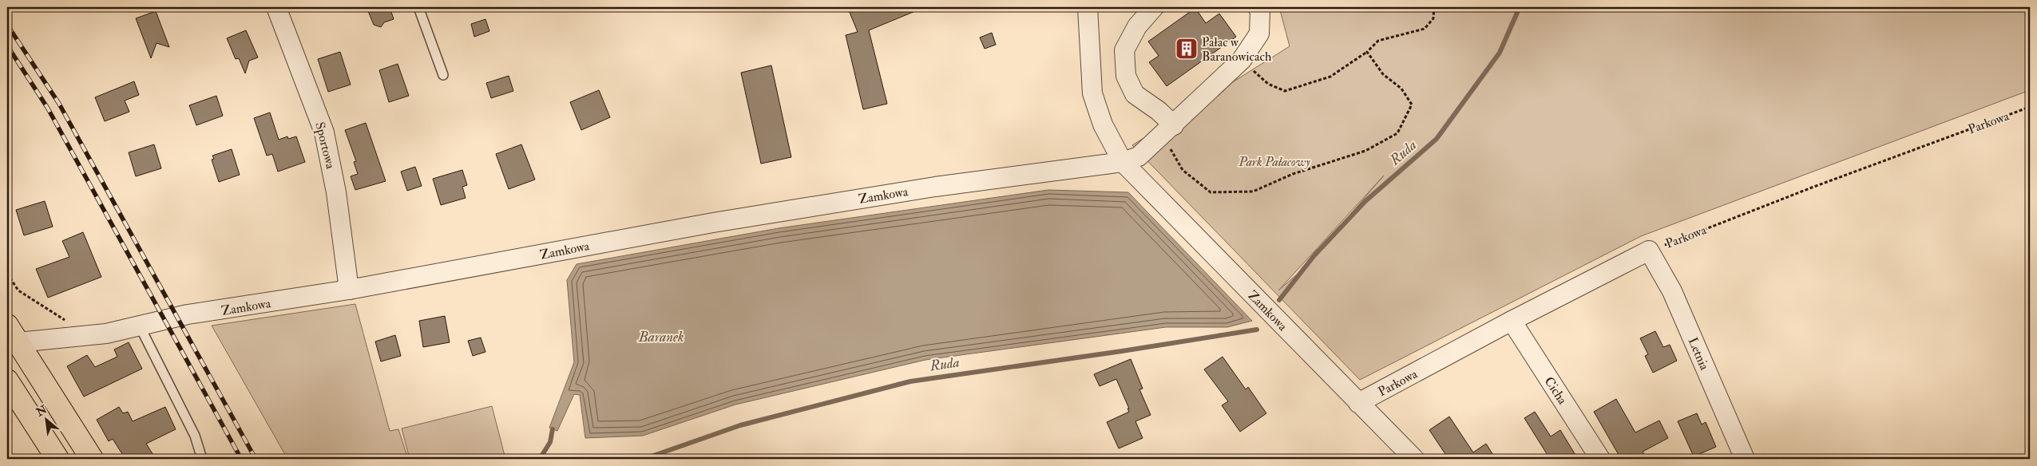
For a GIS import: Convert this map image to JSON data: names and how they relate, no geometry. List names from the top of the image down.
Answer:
{
  "streets": {
    "street": [
      "Parkowa",
      "Sportowa",
      "Zamkowa",
      "Letnia",
      "Cicha"
    ]
  },
  "crossings": [
    ["Parkowa", "Zamkowa"],
    ["Parkowa", "Letnia"],
    ["Parkowa", "Cicha"],
    ["Sportowa", "Zamkowa"]
  ],
  "water": ["Ruda", "Baranek"],
  "parks": ["Park Pałacowy"],
  "places": {
    "building": ["Pałac w Baranowicach"]
  },
  "north": "top left"
}
